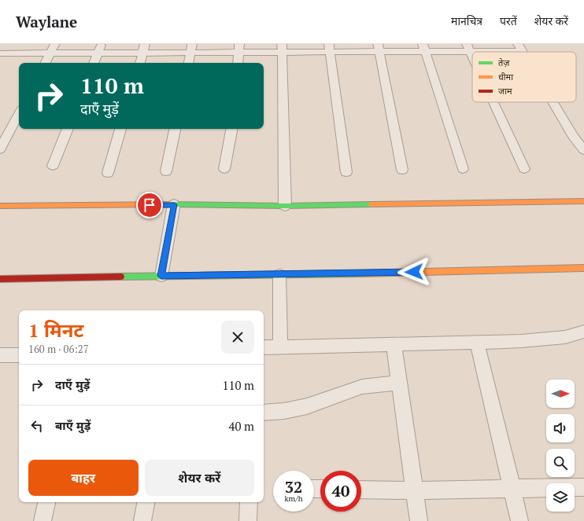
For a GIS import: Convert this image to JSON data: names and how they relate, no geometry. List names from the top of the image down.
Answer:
{
  "legend": ["तेज़", "धीमा", "जाम"],
  "north": "right",
  "page": {
    "header": "Waylane",
    "nav": ["मानचित्र", "परतें", "शेयर करें"],
    "turn": ["110 m", "दाएँ मुड़ें"],
    "heading": ["1 मिनट", "160 m · 06:27"],
    "list": [
      {
        "name": "दाएँ मुड़ें",
        "value": "110 m"
      },
      {
        "name": "बाएँ मुड़ें",
        "value": "40 m"
      }
    ],
    "buttons": ["बाहर", "शेयर करें"],
    "speed": "32 km/h",
    "limit": "40"
  }
}
